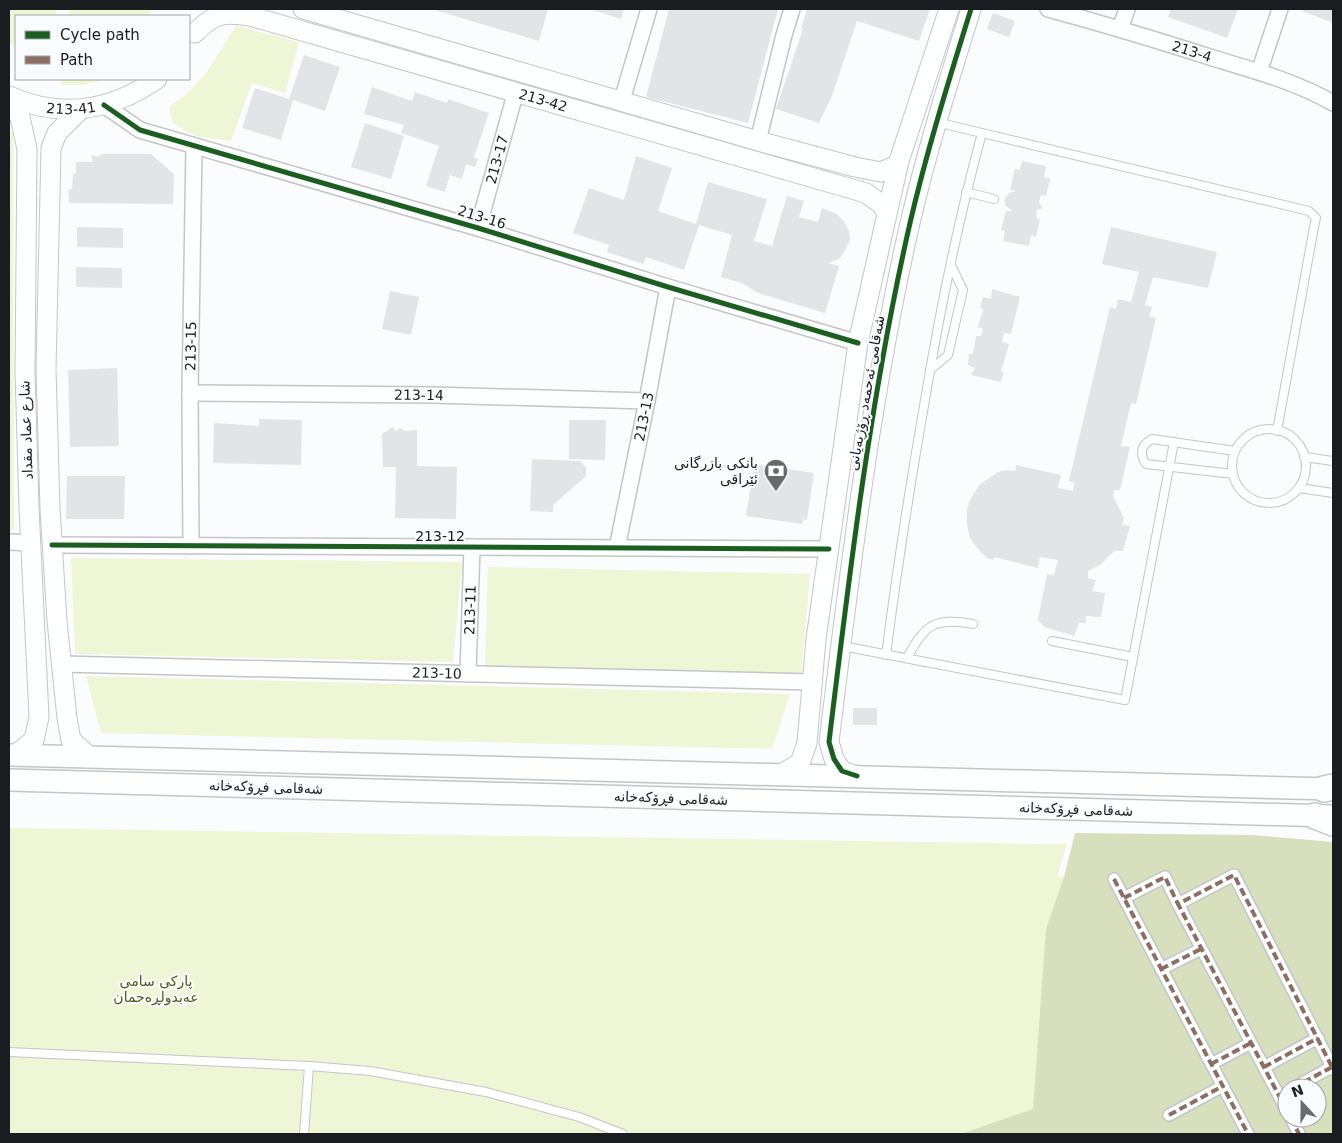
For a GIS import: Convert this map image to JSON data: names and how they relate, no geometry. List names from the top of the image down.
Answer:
{
  "streets": {
    "main road": ["شەقامی فڕۆکەخانە"],
    "street": [
      "213-4",
      "213-42",
      "213-41",
      "213-17",
      "213-16",
      "213-15",
      "شەقامی ئەحمەد ڕۆژبەیانی",
      "213-14",
      "213-13",
      "شارع عماد مقداد",
      "213-12",
      "213-11",
      "213-10"
    ]
  },
  "crossings": [
    ["213-42", "213-17"],
    ["213-42", "شەقامی ئەحمەد ڕۆژبەیانی"],
    ["213-41", "213-16"],
    ["213-41", "شارع عماد مقداد"],
    ["213-17", "213-16"],
    ["213-16", "213-15"],
    ["213-16", "شەقامی ئەحمەد ڕۆژبەیانی"],
    ["213-16", "213-13"],
    ["213-15", "213-14"],
    ["213-15", "213-12"],
    ["شەقامی ئەحمەد ڕۆژبەیانی", "213-12"],
    ["شەقامی ئەحمەد ڕۆژبەیانی", "213-10"],
    ["شەقامی ئەحمەد ڕۆژبەیانی", "شەقامی فڕۆکەخانە"],
    ["213-14", "213-13"],
    ["213-13", "213-12"],
    ["شارع عماد مقداد", "213-12"],
    ["شارع عماد مقداد", "213-10"],
    ["شارع عماد مقداد", "شەقامی فڕۆکەخانە"],
    ["213-12", "213-11"],
    ["213-11", "213-10"]
  ],
  "parks": ["پارکی سامی عەبدولڕەحمان"],
  "places": {
    "bank": ["بانکی بازرگانی ئێراقی"]
  },
  "legend": ["Cycle path", "Path"],
  "north": "top"
}
